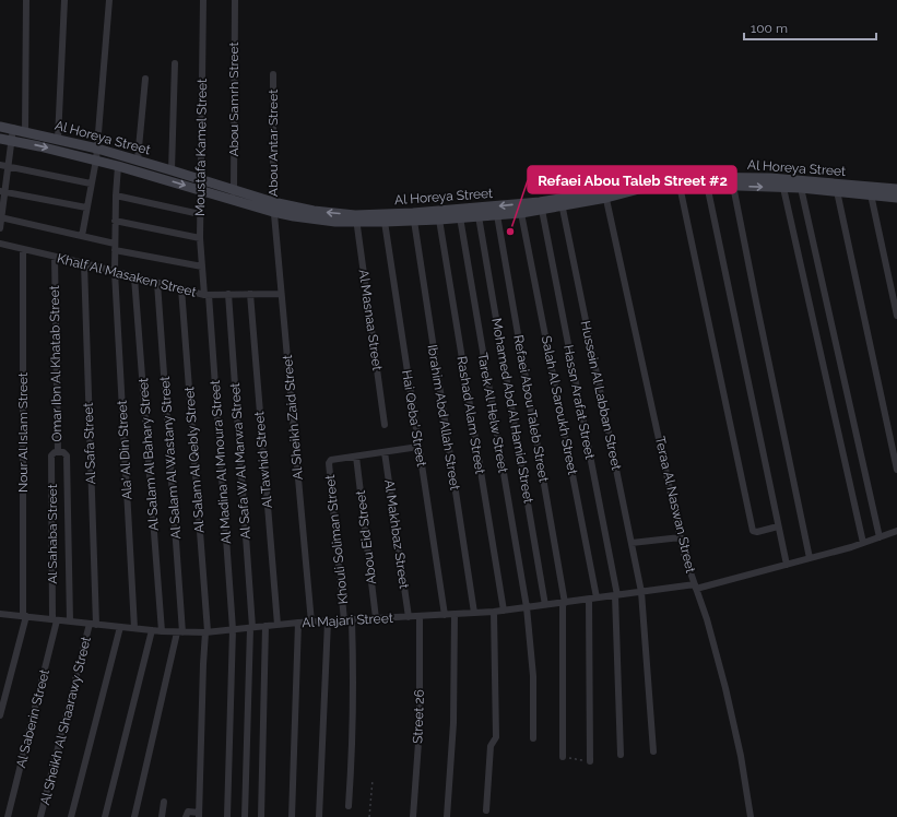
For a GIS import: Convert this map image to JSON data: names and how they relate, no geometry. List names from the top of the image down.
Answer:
{
  "streets": {
    "main road": ["Al Horeya Street"],
    "street": [
      "Abou Samrh Street",
      "Abou Antar Street",
      "Moustafa Kamel Street",
      "Khalf Al Masaken Street",
      "Al Masnaa Street",
      "Omar Ibn Al Khatab Street",
      "Hussein Al Labban Street",
      "Hassn Arafat Street",
      "Salah Al Saroukh Street",
      "Refaei Abou Taleb Street",
      "Mohamed Abd Al Hamid Street",
      "Tarek Al Helw Street",
      "Rashad Alam Street",
      "Al Sheikh Zaid Street",
      "Ibrahim Abd Allah Street",
      "Hai Qeba' Street",
      "Nour Al Islam Street",
      "Al Safa Street",
      "Ala' Al Din Street",
      "Al Salam Al Bahary Street",
      "Al Salam Al Wastany Street",
      "Al Salam Al Qebly Street",
      "Al Tawhid Street",
      "Al Safa W Al Marwa Street",
      "Al Madina Al Mnoura Street",
      "Teraa Al Naswan Street",
      "Al Sahaba Street",
      "Al Makhbaz Street",
      "Abou Eid Street",
      "Khouli Soliman Street",
      "Al Majari Street",
      "Street 26",
      "Al Saberin Street",
      "Al Sheikh Al Shaarawy Street"
    ]
  },
  "crossings": [
    ["Abou Samrh Street", "Al Horeya Street"],
    ["Al Horeya Street", "Abou Antar Street"],
    ["Al Horeya Street", "Moustafa Kamel Street"],
    ["Al Horeya Street", "Al Masnaa Street"],
    ["Al Horeya Street", "Hussein Al Labban Street"],
    ["Al Horeya Street", "Hassn Arafat Street"],
    ["Al Horeya Street", "Salah Al Saroukh Street"],
    ["Al Horeya Street", "Refaei Abou Taleb Street"],
    ["Al Horeya Street", "Mohamed Abd Al Hamid Street"],
    ["Al Horeya Street", "Tarek Al Helw Street"],
    ["Al Horeya Street", "Rashad Alam Street"],
    ["Al Horeya Street", "Al Sheikh Zaid Street"],
    ["Al Horeya Street", "Ibrahim Abd Allah Street"],
    ["Al Horeya Street", "Hai Qeba' Street"],
    ["Al Horeya Street", "Ala' Al Din Street"],
    ["Al Horeya Street", "Teraa Al Naswan Street"],
    ["Abou Antar Street", "Al Sheikh Zaid Street"],
    ["Moustafa Kamel Street", "Khalf Al Masaken Street"],
    ["Moustafa Kamel Street", "Al Madina Al Mnoura Street"],
    ["Khalf Al Masaken Street", "Omar Ibn Al Khatab Street"],
    ["Khalf Al Masaken Street", "Al Sheikh Zaid Street"],
    ["Khalf Al Masaken Street", "Nour Al Islam Street"],
    ["Khalf Al Masaken Street", "Al Safa Street"],
    ["Khalf Al Masaken Street", "Ala' Al Din Street"],
    ["Khalf Al Masaken Street", "Al Salam Al Bahary Street"],
    ["Khalf Al Masaken Street", "Al Salam Al Wastany Street"],
    ["Khalf Al Masaken Street", "Al Salam Al Qebly Street"],
    ["Khalf Al Masaken Street", "Al Tawhid Street"],
    ["Khalf Al Masaken Street", "Al Safa W Al Marwa Street"],
    ["Khalf Al Masaken Street", "Al Madina Al Mnoura Street"],
    ["Omar Ibn Al Khatab Street", "Al Sahaba Street"],
    ["Omar Ibn Al Khatab Street", "Al Majari Street"],
    ["Hussein Al Labban Street", "Al Majari Street"],
    ["Hassn Arafat Street", "Al Majari Street"],
    ["Salah Al Saroukh Street", "Al Majari Street"],
    ["Refaei Abou Taleb Street", "Al Majari Street"],
    ["Mohamed Abd Al Hamid Street", "Al Majari Street"],
    ["Tarek Al Helw Street", "Al Majari Street"],
    ["Rashad Alam Street", "Al Majari Street"],
    ["Al Sheikh Zaid Street", "Al Majari Street"],
    ["Ibrahim Abd Allah Street", "Al Majari Street"],
    ["Hai Qeba' Street", "Al Majari Street"],
    ["Nour Al Islam Street", "Al Majari Street"],
    ["Al Safa Street", "Al Majari Street"],
    ["Al Safa Street", "Al Sheikh Al Shaarawy Street"],
    ["Ala' Al Din Street", "Al Majari Street"],
    ["Al Salam Al Bahary Street", "Al Majari Street"],
    ["Al Salam Al Wastany Street", "Al Majari Street"],
    ["Al Salam Al Qebly Street", "Al Majari Street"],
    ["Al Tawhid Street", "Al Majari Street"],
    ["Al Safa W Al Marwa Street", "Al Majari Street"],
    ["Al Madina Al Mnoura Street", "Al Majari Street"],
    ["Teraa Al Naswan Street", "Al Majari Street"],
    ["Al Sahaba Street", "Al Majari Street"],
    ["Al Sahaba Street", "Al Saberin Street"],
    ["Al Makhbaz Street", "Al Majari Street"],
    ["Abou Eid Street", "Khouli Soliman Street"],
    ["Abou Eid Street", "Al Majari Street"],
    ["Khouli Soliman Street", "Al Majari Street"],
    ["Al Majari Street", "Street 26"],
    ["Al Majari Street", "Al Saberin Street"],
    ["Al Majari Street", "Al Sheikh Al Shaarawy Street"]
  ],
  "places": ["Refaei Abou Taleb Street #2"],
  "scale_bar": "100 m"
}
